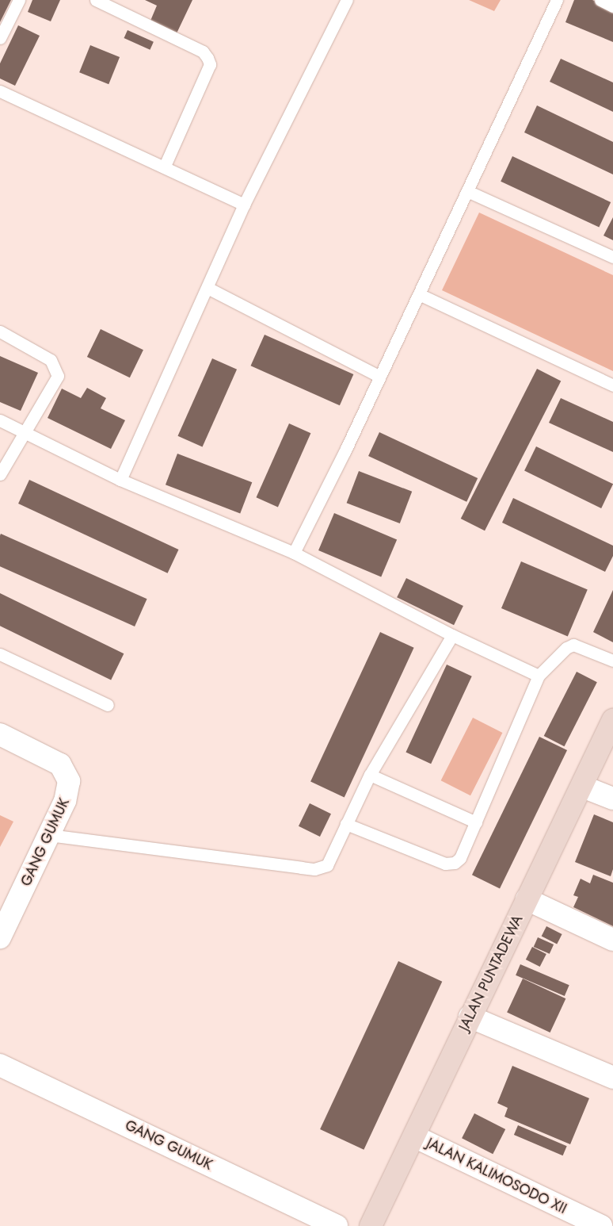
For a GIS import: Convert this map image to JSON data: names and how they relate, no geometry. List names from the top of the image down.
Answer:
{
  "streets": {
    "street": ["GANG GUMUK", "JALAN PUNTADEWA", "JALAN KALIMOSODO XII"]
  },
  "crossings": [
    ["JALAN PUNTADEWA", "JALAN KALIMOSODO XII"]
  ]
}
